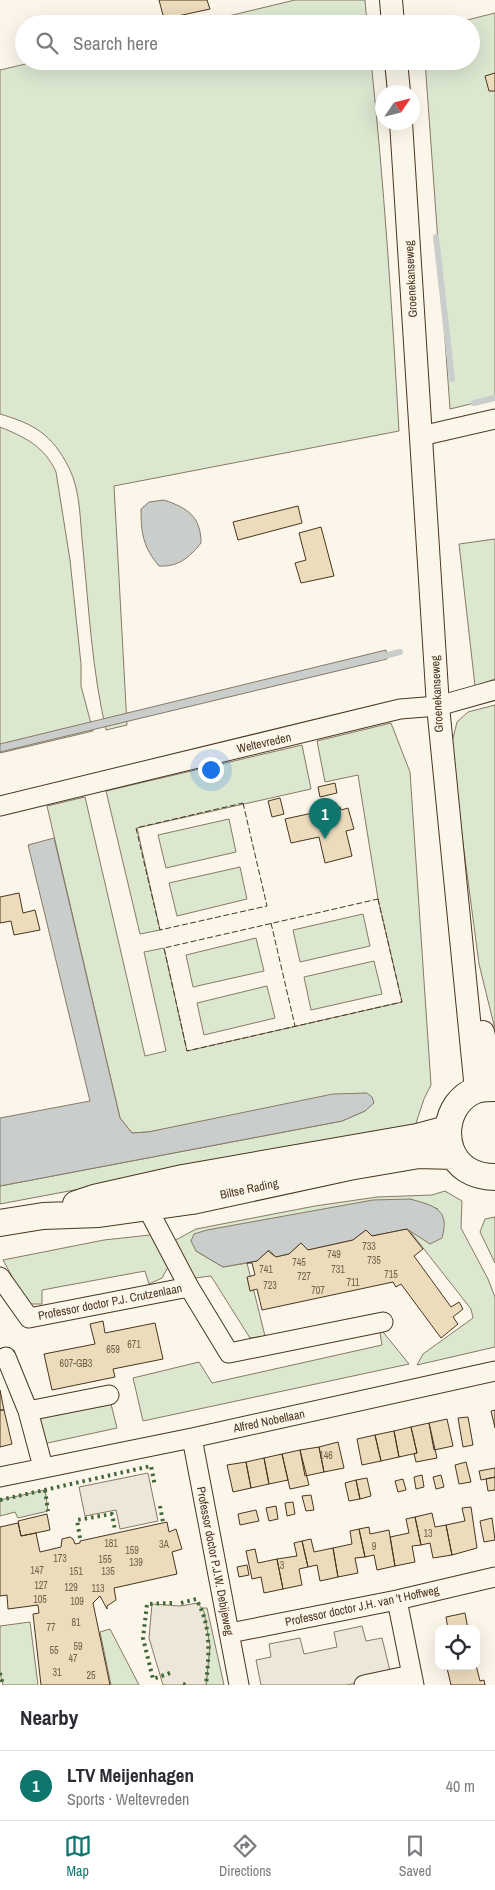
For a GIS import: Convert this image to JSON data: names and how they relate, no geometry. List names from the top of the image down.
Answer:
{
  "streets": {
    "main road": ["Biltse Rading"],
    "street": [
      "Groenekanseweg",
      "Weltevreden",
      "Professor doctor P.J. Crutzenlaan",
      "Alfred Nobellaan",
      "Professor doctor P.J.W. Debijeweg",
      "Professor doctor J.H. van 't Hoffweg"
    ]
  },
  "crossings": [
    ["Groenekanseweg", "Weltevreden"],
    ["Biltse Rading", "Professor doctor P.J. Crutzenlaan"],
    ["Alfred Nobellaan", "Professor doctor P.J.W. Debijeweg"],
    ["Professor doctor P.J.W. Debijeweg", "Professor doctor J.H. van 't Hoffweg"]
  ],
  "house_numbers": [
    "733",
    "749",
    "735",
    "745",
    "741",
    "731",
    "715",
    "727",
    "711",
    "723",
    "707",
    "671",
    "659",
    "607-GB3",
    "146",
    "13",
    "181",
    "3A",
    "9",
    "159",
    "173",
    "155",
    "139",
    "3",
    "147",
    "151",
    "135",
    "127",
    "129",
    "113",
    "105",
    "109",
    "81",
    "77",
    "59",
    "55",
    "47",
    "31",
    "25"
  ],
  "north": "top right",
  "page": {
    "search": "Search here",
    "pins": "1",
    "heading": "Nearby",
    "list": [
      {
        "mark": "1",
        "name": "LTV Meijenhagen",
        "note": "Sports · Weltevreden",
        "value": "40 m"
      }
    ],
    "nav": ["Map", "Directions", "Saved"]
  }
}
